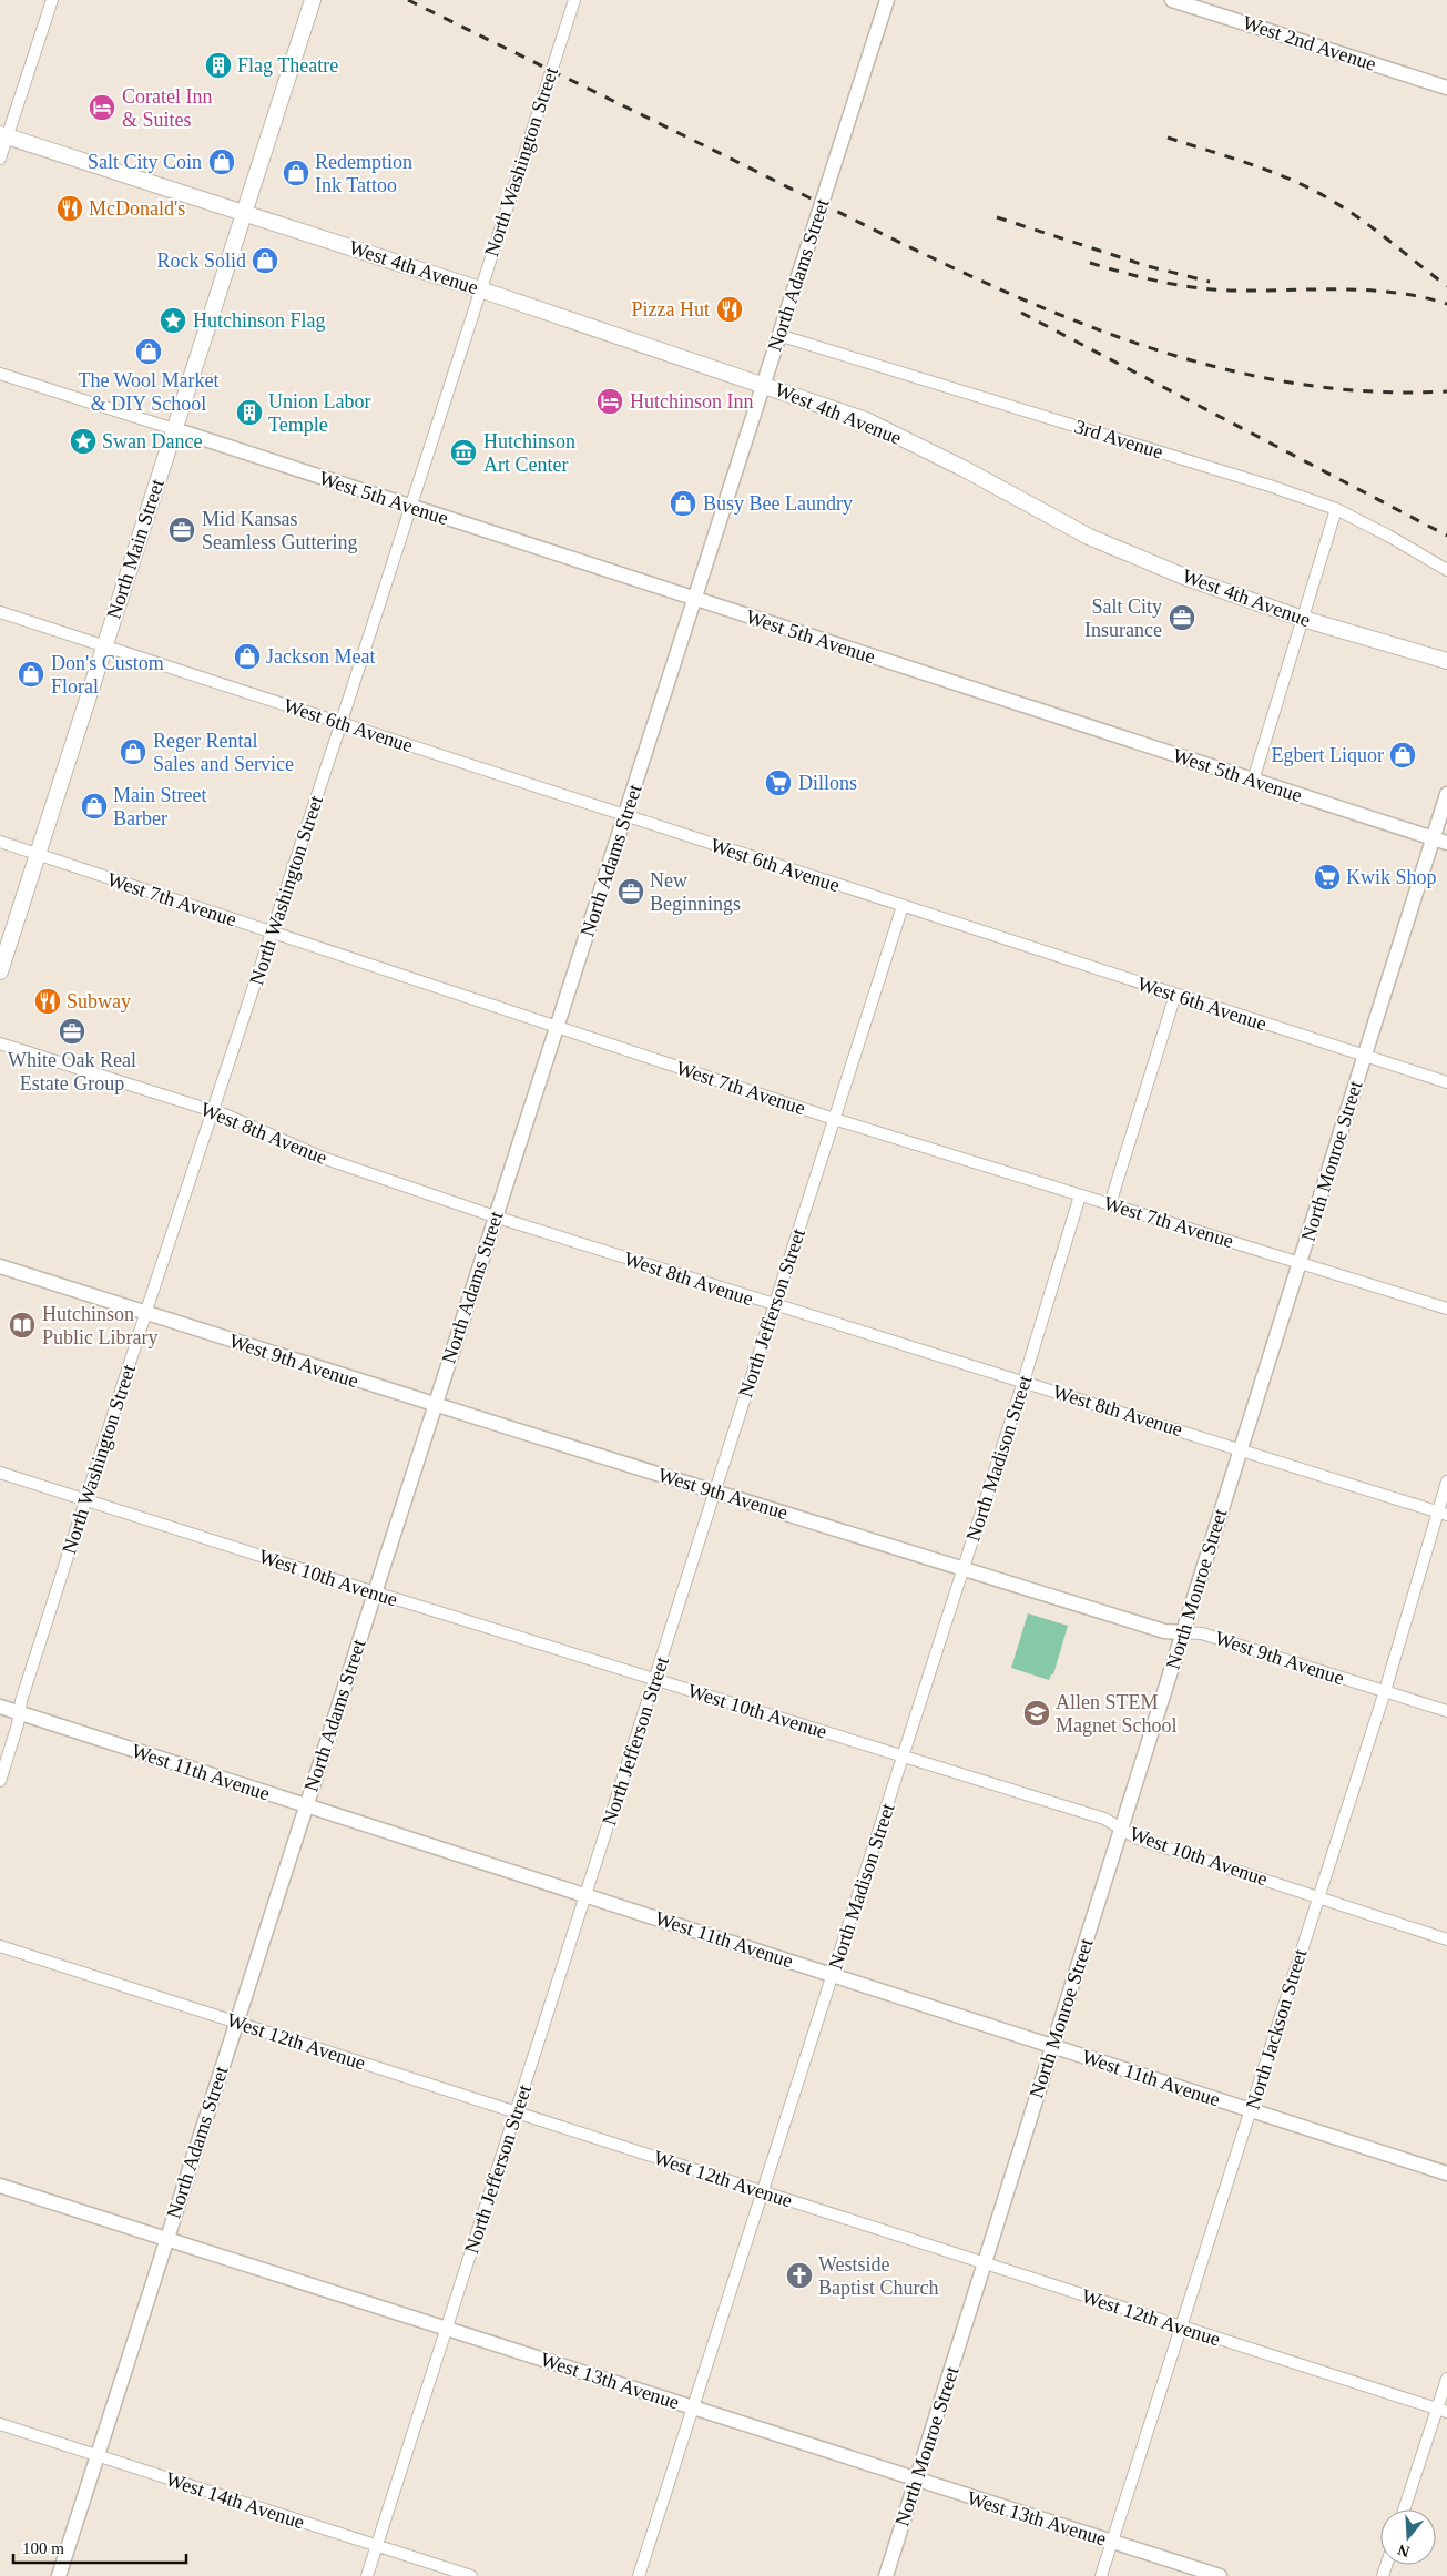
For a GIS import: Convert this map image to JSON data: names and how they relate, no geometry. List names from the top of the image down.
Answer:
{
  "streets": {
    "main road": ["West 4th Avenue", "North Main Street"],
    "street": [
      "West 2nd Avenue",
      "North Washington Street",
      "North Adams Street",
      "3rd Avenue",
      "West 5th Avenue",
      "West 6th Avenue",
      "West 7th Avenue",
      "West 8th Avenue",
      "North Monroe Street",
      "North Jefferson Street",
      "West 9th Avenue",
      "North Madison Street",
      "West 10th Avenue",
      "West 11th Avenue",
      "North Jackson Street",
      "West 12th Avenue",
      "West 13th Avenue",
      "West 14th Avenue"
    ]
  },
  "crossings": [
    ["North Washington Street", "West 4th Avenue"],
    ["North Washington Street", "West 5th Avenue"],
    ["North Washington Street", "West 6th Avenue"],
    ["North Washington Street", "West 7th Avenue"],
    ["North Washington Street", "West 8th Avenue"],
    ["North Washington Street", "West 9th Avenue"],
    ["North Washington Street", "West 10th Avenue"],
    ["North Washington Street", "West 11th Avenue"],
    ["West 4th Avenue", "North Adams Street"],
    ["West 4th Avenue", "North Main Street"],
    ["North Adams Street", "3rd Avenue"],
    ["North Adams Street", "West 5th Avenue"],
    ["North Adams Street", "West 6th Avenue"],
    ["North Adams Street", "West 7th Avenue"],
    ["North Adams Street", "West 8th Avenue"],
    ["North Adams Street", "West 9th Avenue"],
    ["North Adams Street", "West 10th Avenue"],
    ["North Adams Street", "West 11th Avenue"],
    ["North Adams Street", "West 12th Avenue"],
    ["North Adams Street", "West 13th Avenue"],
    ["North Adams Street", "West 14th Avenue"],
    ["West 5th Avenue", "North Main Street"],
    ["West 5th Avenue", "North Monroe Street"],
    ["North Main Street", "West 6th Avenue"],
    ["North Main Street", "West 7th Avenue"],
    ["West 6th Avenue", "North Monroe Street"],
    ["West 6th Avenue", "North Jefferson Street"],
    ["West 7th Avenue", "North Monroe Street"],
    ["West 7th Avenue", "North Jefferson Street"],
    ["West 7th Avenue", "North Madison Street"],
    ["West 8th Avenue", "North Monroe Street"],
    ["West 8th Avenue", "North Jefferson Street"],
    ["West 8th Avenue", "North Madison Street"],
    ["West 8th Avenue", "North Jackson Street"],
    ["North Monroe Street", "West 9th Avenue"],
    ["North Monroe Street", "West 10th Avenue"],
    ["North Monroe Street", "West 11th Avenue"],
    ["North Monroe Street", "West 12th Avenue"],
    ["North Monroe Street", "West 13th Avenue"],
    ["North Jefferson Street", "West 9th Avenue"],
    ["North Jefferson Street", "West 10th Avenue"],
    ["North Jefferson Street", "West 11th Avenue"],
    ["North Jefferson Street", "West 12th Avenue"],
    ["North Jefferson Street", "West 13th Avenue"],
    ["North Jefferson Street", "West 14th Avenue"],
    ["West 9th Avenue", "North Madison Street"],
    ["West 9th Avenue", "North Jackson Street"],
    ["North Madison Street", "West 10th Avenue"],
    ["North Madison Street", "West 11th Avenue"],
    ["North Madison Street", "West 12th Avenue"],
    ["North Madison Street", "West 13th Avenue"],
    ["West 10th Avenue", "North Jackson Street"],
    ["West 11th Avenue", "North Jackson Street"],
    ["North Jackson Street", "West 12th Avenue"],
    ["North Jackson Street", "West 13th Avenue"]
  ],
  "places": {
    "building": ["Flag Theatre", "Union Labor Temple"],
    "hotel": ["Coratel Inn & Suites", "Hutchinson Inn"],
    "shop": [
      "Salt City Coin",
      "Redemption Ink Tattoo",
      "Rock Solid",
      "The Wool Market & DIY School",
      "Busy Bee Laundry",
      "Jackson Meat",
      "Don's Custom Floral",
      "Reger Rental Sales and Service",
      "Egbert Liquor",
      "Main Street Barber"
    ],
    "restaurant": ["McDonald's", "Pizza Hut", "Subway"],
    "place": ["Hutchinson Flag", "Swan Dance"],
    "museum": ["Hutchinson Art Center"],
    "office": [
      "Mid Kansas Seamless Guttering",
      "Salt City Insurance",
      "New Beginnings",
      "White Oak Real Estate Group"
    ],
    "supermarket": ["Dillons", "Kwik Shop"],
    "library": ["Hutchinson Public Library"],
    "school or university": ["Allen STEM Magnet School"],
    "church": ["Westside Baptist Church"]
  },
  "scale_bar": "100 m",
  "north": "bottom"
}
